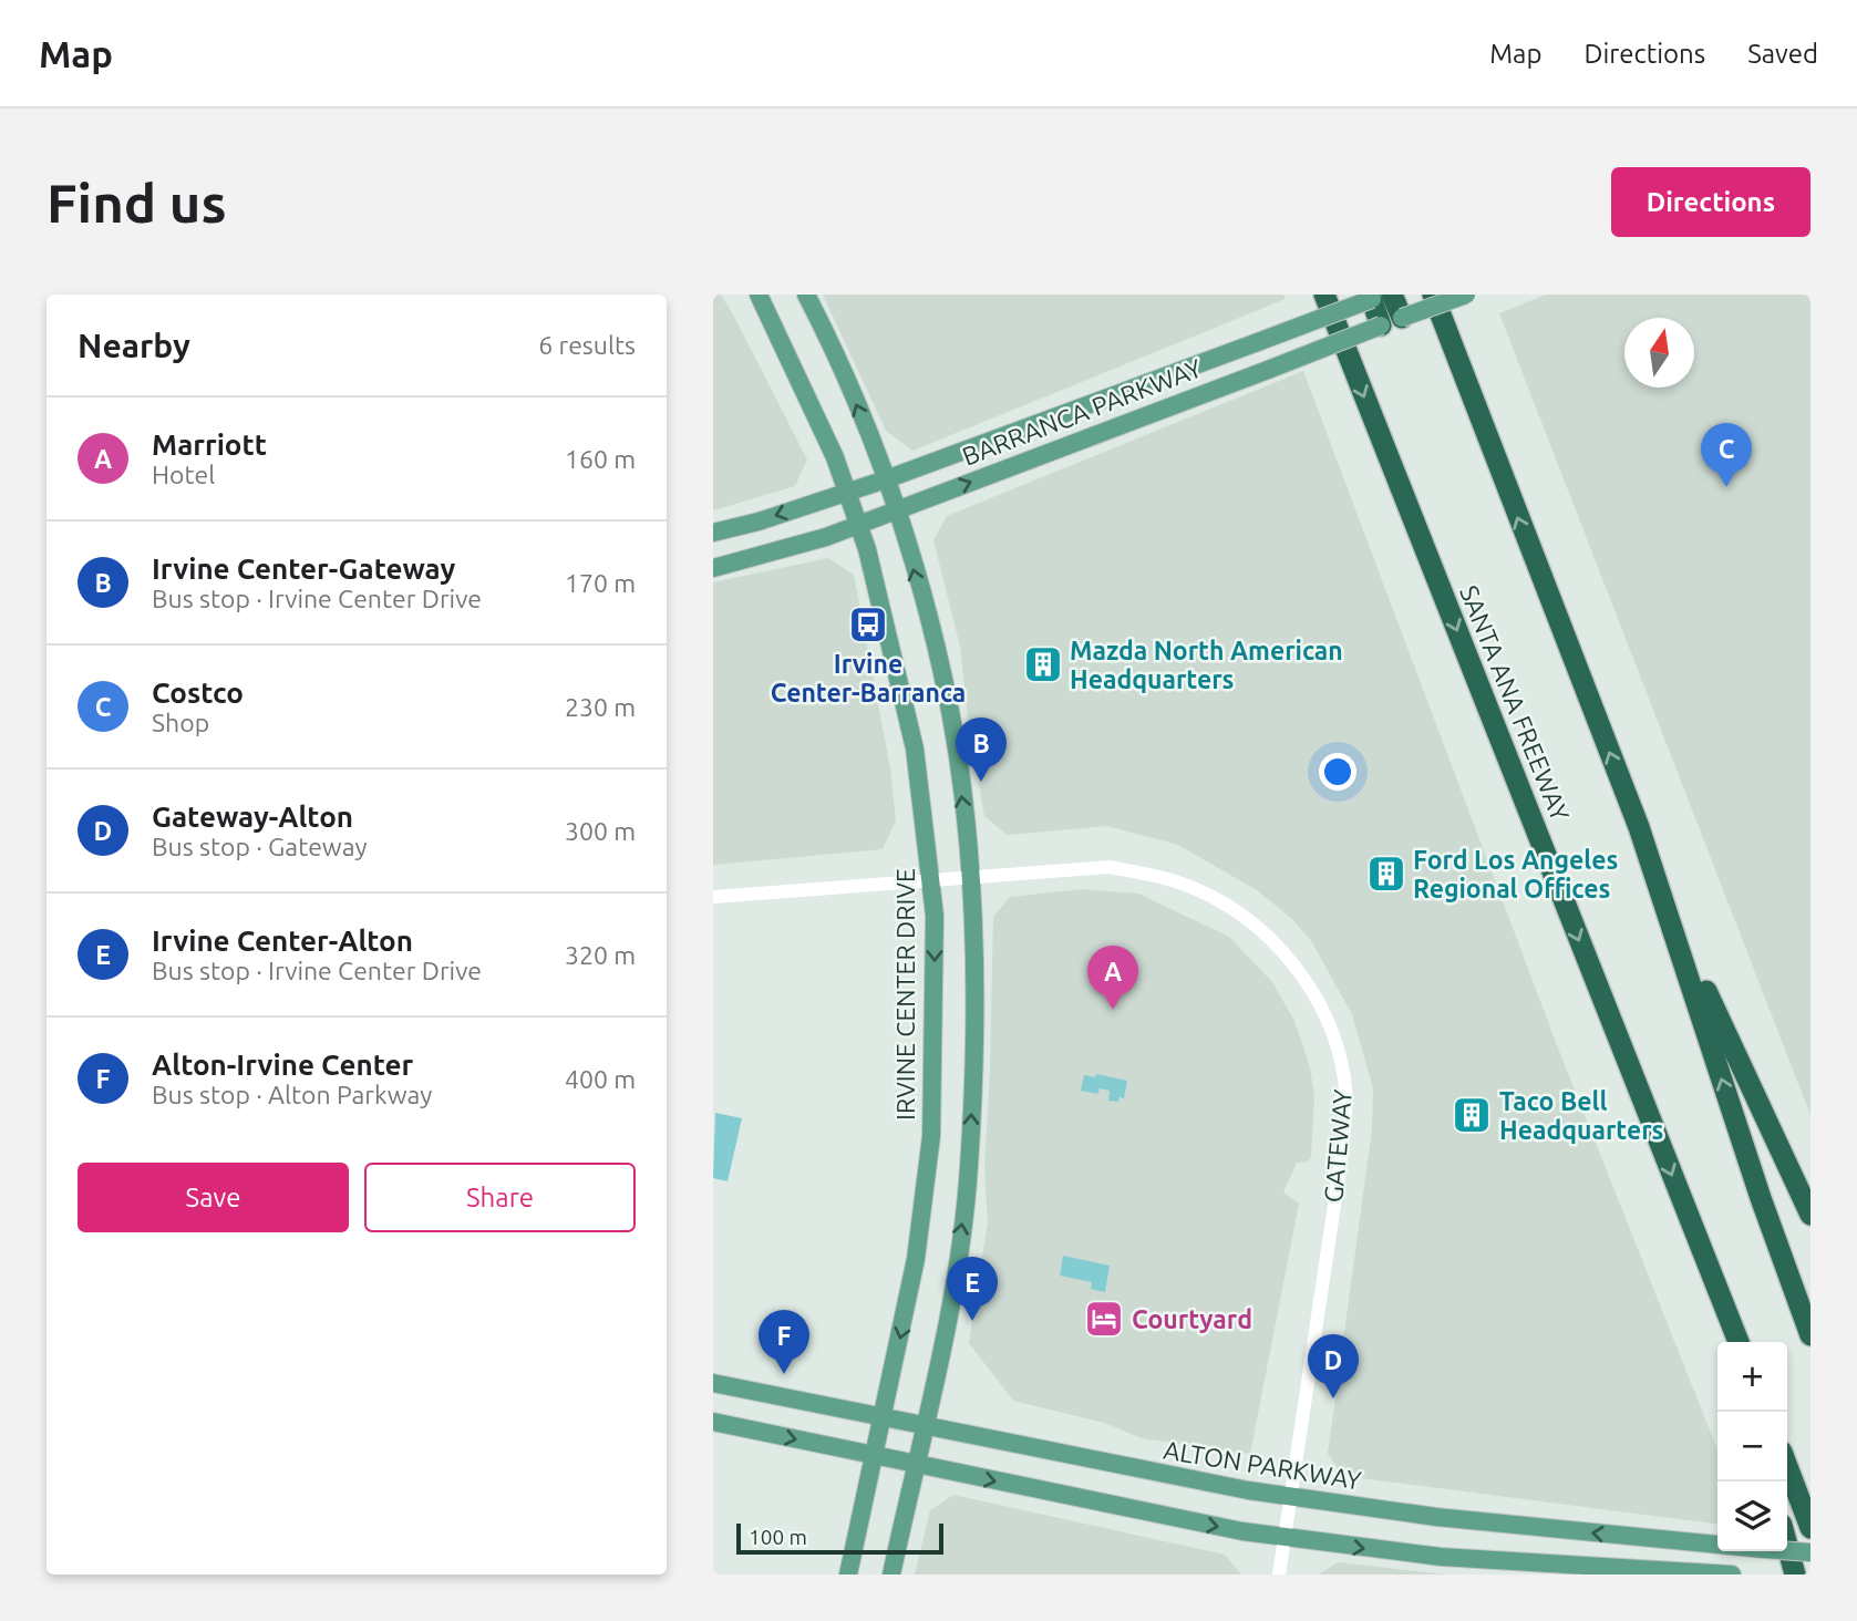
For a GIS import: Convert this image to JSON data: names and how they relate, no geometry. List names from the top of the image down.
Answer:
{
  "streets": {
    "highway": ["SANTA ANA FREEWAY"],
    "main road": ["BARRANCA PARKWAY", "IRVINE CENTER DRIVE", "ALTON PARKWAY"],
    "street": ["GATEWAY"]
  },
  "crossings": [
    ["BARRANCA PARKWAY", "IRVINE CENTER DRIVE"],
    ["IRVINE CENTER DRIVE", "GATEWAY"],
    ["IRVINE CENTER DRIVE", "ALTON PARKWAY"],
    ["GATEWAY", "ALTON PARKWAY"]
  ],
  "places": {
    "bus stop": ["Irvine Center-Barranca"],
    "building": ["Mazda North American Headquarters", "Ford Los Angeles Regional Offices", "Taco Bell Headquarters"],
    "hotel": ["Courtyard"]
  },
  "scale_bar": "100 m",
  "north": "top",
  "page": {
    "header": "Map",
    "nav": ["Map", "Directions", "Saved"],
    "buttons": [
      "Directions",
      ["Save", "Share"]
    ],
    "title": "Find us",
    "heading": ["Nearby", "6 results"],
    "list": [
      {
        "mark": "A",
        "name": "Marriott",
        "note": "Hotel",
        "value": "160 m"
      },
      {
        "mark": "B",
        "name": "Irvine Center-Gateway",
        "note": "Bus stop · Irvine Center Drive",
        "value": "170 m"
      },
      {
        "mark": "C",
        "name": "Costco",
        "note": "Shop",
        "value": "230 m"
      },
      {
        "mark": "D",
        "name": "Gateway-Alton",
        "note": "Bus stop · Gateway",
        "value": "300 m"
      },
      {
        "mark": "E",
        "name": "Irvine Center-Alton",
        "note": "Bus stop · Irvine Center Drive",
        "value": "320 m"
      },
      {
        "mark": "F",
        "name": "Alton-Irvine Center",
        "note": "Bus stop · Alton Parkway",
        "value": "400 m"
      }
    ],
    "pins": [
      "C",
      "B",
      "A",
      "E",
      "F",
      "D"
    ],
    "map_buttons": ["+", "−"],
    "scale": "100 m"
  }
}
